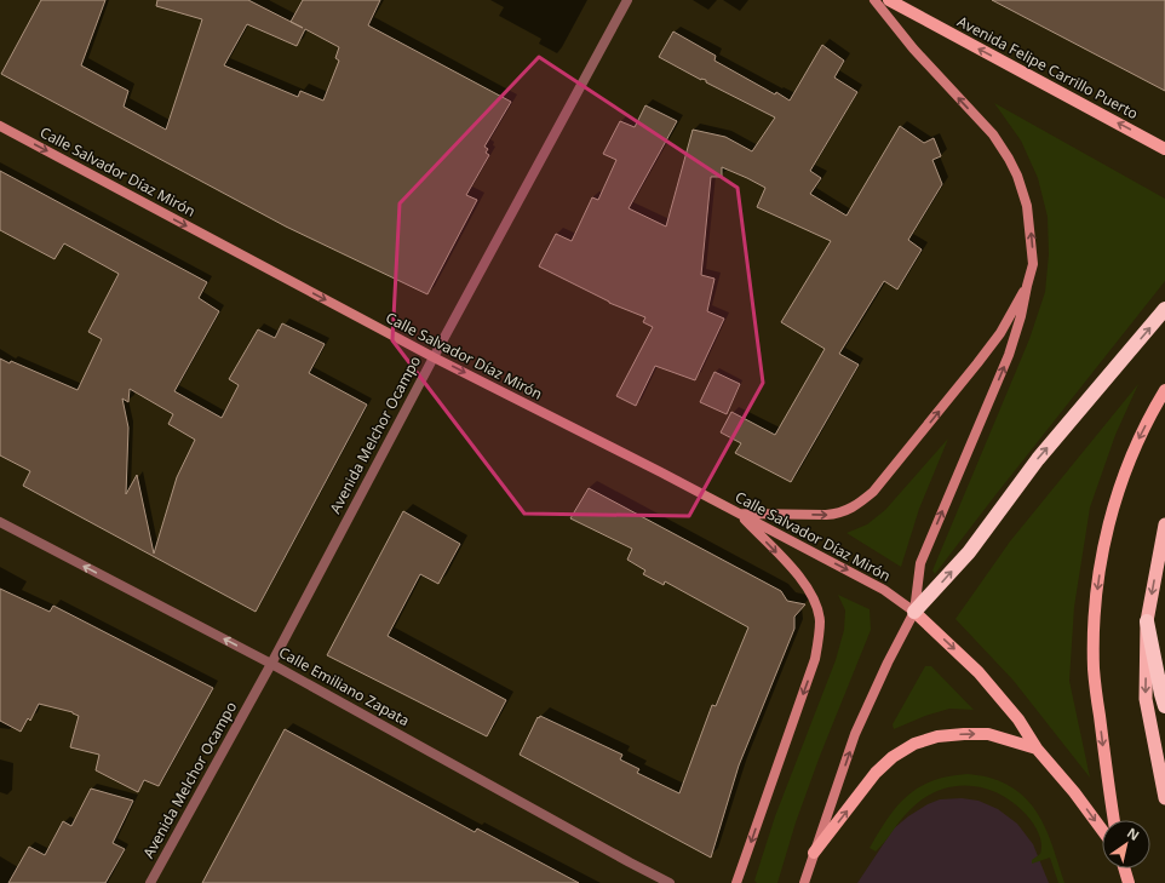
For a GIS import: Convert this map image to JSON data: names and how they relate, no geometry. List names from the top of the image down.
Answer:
{
  "streets": {
    "main road": ["Avenida Felipe Carrillo Puerto", "Calle Salvador Díaz Mirón"],
    "street": ["Avenida Melchor Ocampo", "Calle Emiliano Zapata"]
  },
  "crossings": [
    ["Calle Salvador Díaz Mirón", "Avenida Melchor Ocampo"],
    ["Avenida Melchor Ocampo", "Calle Emiliano Zapata"]
  ],
  "one_way": ["Avenida Felipe Carrillo Puerto", "Calle Salvador Díaz Mirón", "Calle Emiliano Zapata"],
  "north": "top right"
}
